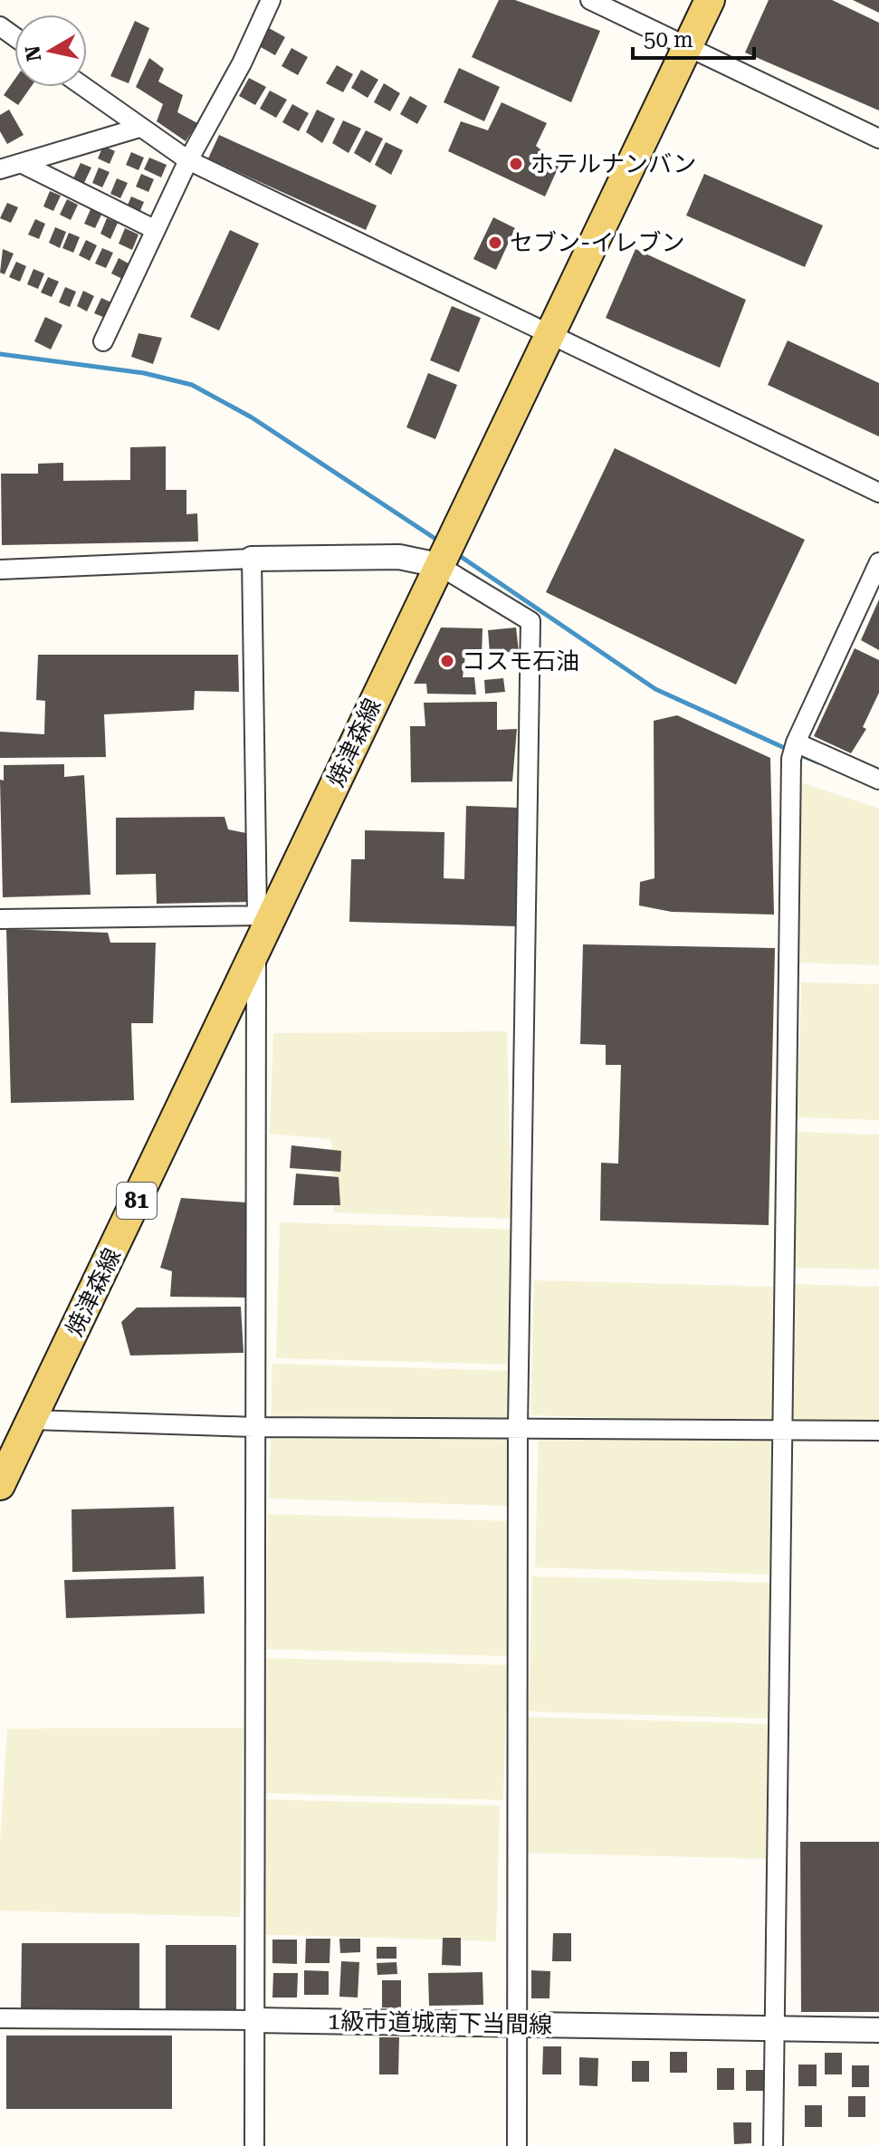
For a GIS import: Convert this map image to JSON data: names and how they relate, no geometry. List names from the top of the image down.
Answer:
{
  "streets": {
    "main road": ["焼津森線", "81"],
    "street": ["1級市道城南下当間線"]
  },
  "places": ["ホテルナンバン", "セブン-イレブン", "コスモ石油"],
  "scale_bar": "50 m",
  "north": "left"
}
